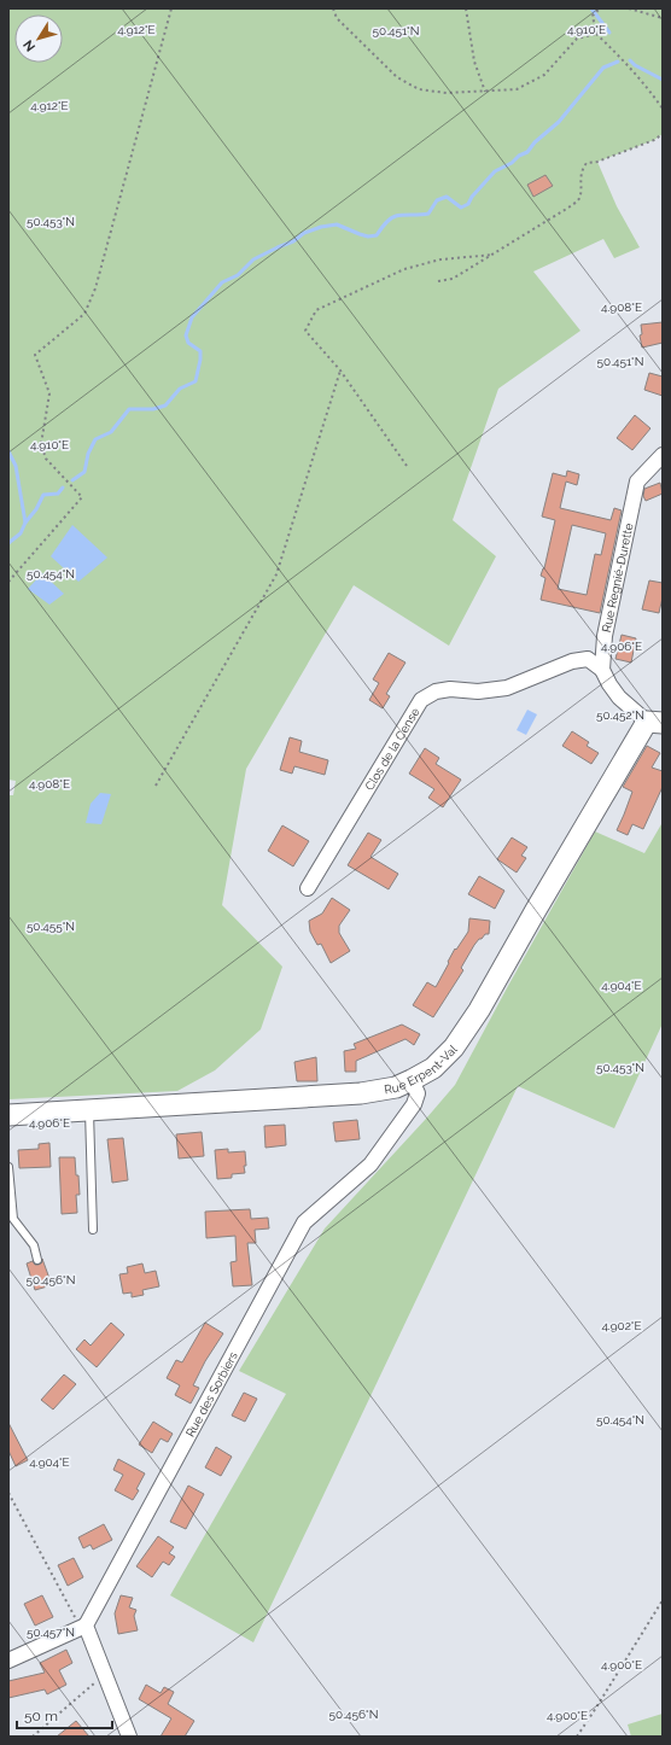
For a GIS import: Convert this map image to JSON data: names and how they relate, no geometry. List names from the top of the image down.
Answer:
{
  "streets": {
    "street": [
      "Rue Regnié-Durette",
      "Clos de la Cense",
      "Rue Erpent-Val",
      "Rue des Sorbiers"
    ]
  },
  "crossings": [
    ["Rue Regnié-Durette", "Clos de la Cense"],
    ["Rue Erpent-Val", "Rue des Sorbiers"]
  ],
  "scale_bar": "50 m",
  "north": "bottom left",
  "coordinates": [
    "4.910°E",
    "4.912°E",
    "50.451°N",
    "50.453°N",
    "4.908°E",
    "50.454°N",
    "4.906°E",
    "50.452°N",
    "50.455°N",
    "4.904°E",
    "50.456°N",
    "4.902°E",
    "50.457°N",
    "4.900°E"
  ]
}
